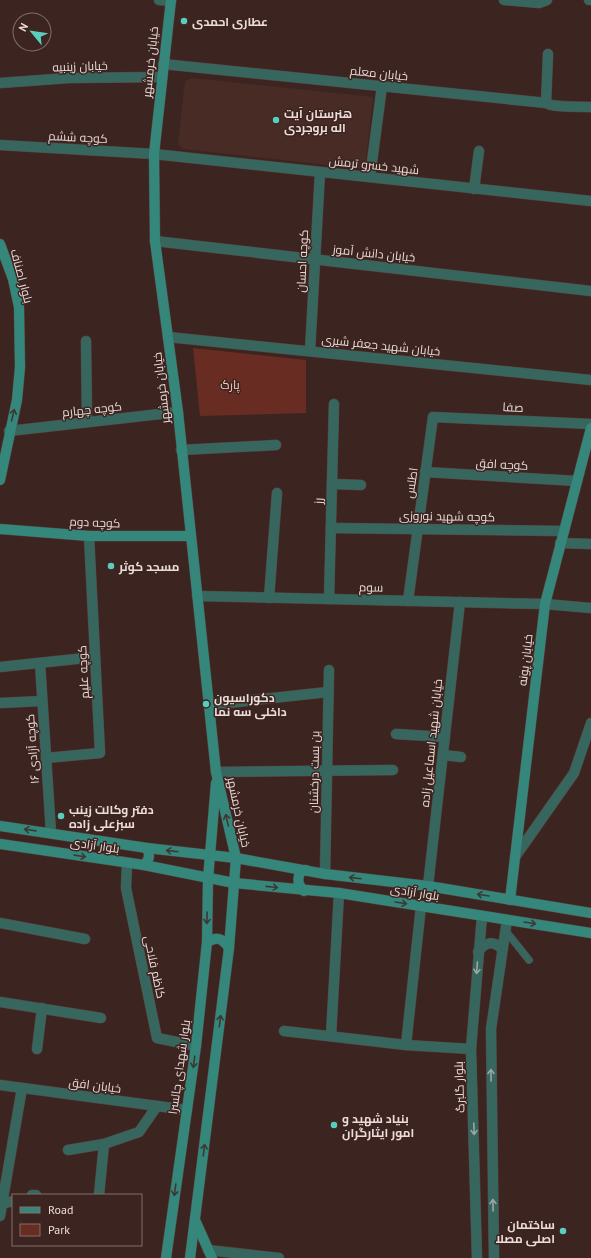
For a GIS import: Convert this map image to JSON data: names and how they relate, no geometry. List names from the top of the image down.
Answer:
{
  "streets": {
    "main road": [
      "خیابان خرمشهر",
      "بلوار اصناف",
      "کوچه دوم",
      "خیابان پونه",
      "بلوار آزادی",
      "بلوار شهدای چالسرا"
    ],
    "street": [
      "خیابان زینبیه",
      "خیابان معلم",
      "کوچه ششم",
      "شهید خسرو ترمش",
      "خیابان دانش آموز",
      "کوچه احسان",
      "خیابان شهید جعفر شیری",
      "صفا",
      "کوچه چهارم",
      "کوچه افق",
      "اطلس",
      "رز",
      "کوچه شهید نوروزی",
      "سوم",
      "کوچه علیم",
      "خیابان شهید اسماعیل زاده",
      "کوچه آزادی ۱۶",
      "بن بست درخشنان",
      "کاظم فلاحی",
      "خیابان افق",
      "بلوار گلبرگ"
    ]
  },
  "crossings": [
    ["خیابان خرمشهر", "خیابان زینبیه"],
    ["خیابان خرمشهر", "خیابان معلم"],
    ["خیابان خرمشهر", "کوچه ششم"],
    ["خیابان خرمشهر", "شهید خسرو ترمش"],
    ["خیابان خرمشهر", "خیابان دانش آموز"],
    ["خیابان خرمشهر", "خیابان شهید جعفر شیری"],
    ["خیابان خرمشهر", "کوچه چهارم"],
    ["خیابان خرمشهر", "کوچه دوم"],
    ["خیابان خرمشهر", "سوم"],
    ["خیابان خرمشهر", "بلوار آزادی"],
    ["خیابان خرمشهر", "بلوار شهدای چالسرا"],
    ["کوچه ششم", "شهید خسرو ترمش"],
    ["شهید خسرو ترمش", "کوچه احسان"],
    ["خیابان دانش آموز", "کوچه احسان"],
    ["کوچه احسان", "خیابان شهید جعفر شیری"],
    ["بلوار اصناف", "کوچه چهارم"],
    ["صفا", "اطلس"],
    ["کوچه افق", "اطلس"],
    ["کوچه افق", "خیابان پونه"],
    ["اطلس", "کوچه شهید نوروزی"],
    ["اطلس", "سوم"],
    ["رز", "کوچه شهید نوروزی"],
    ["رز", "سوم"],
    ["کوچه شهید نوروزی", "خیابان پونه"],
    ["کوچه دوم", "کوچه علیم"],
    ["سوم", "خیابان پونه"],
    ["سوم", "خیابان شهید اسماعیل زاده"],
    ["خیابان پونه", "بلوار آزادی"],
    ["کوچه علیم", "کوچه آزادی ۱۶"],
    ["خیابان شهید اسماعیل زاده", "بلوار آزادی"],
    ["کوچه آزادی ۱۶", "بلوار آزادی"],
    ["بن بست درخشنان", "بلوار آزادی"],
    ["بلوار آزادی", "کاظم فلاحی"],
    ["بلوار آزادی", "بلوار شهدای چالسرا"],
    ["بلوار آزادی", "بلوار گلبرگ"],
    ["کاظم فلاحی", "بلوار شهدای چالسرا"],
    ["بلوار شهدای چالسرا", "خیابان افق"]
  ],
  "one_way": ["بلوار اصناف"],
  "parks": ["پارک"],
  "places": [
    "عطاری احمدی",
    "هنرستان آیت اله بروجردی",
    "مسجد کوثر",
    "دکوراسیون داخلی سه نما",
    "دفتر وکالت زینب سبزعلی زاده",
    "بنیاد شهید و امور ایثارگران",
    "ساختمان اصلی مصلا"
  ],
  "legend": ["Road", "Park"],
  "north": "top left"
}
